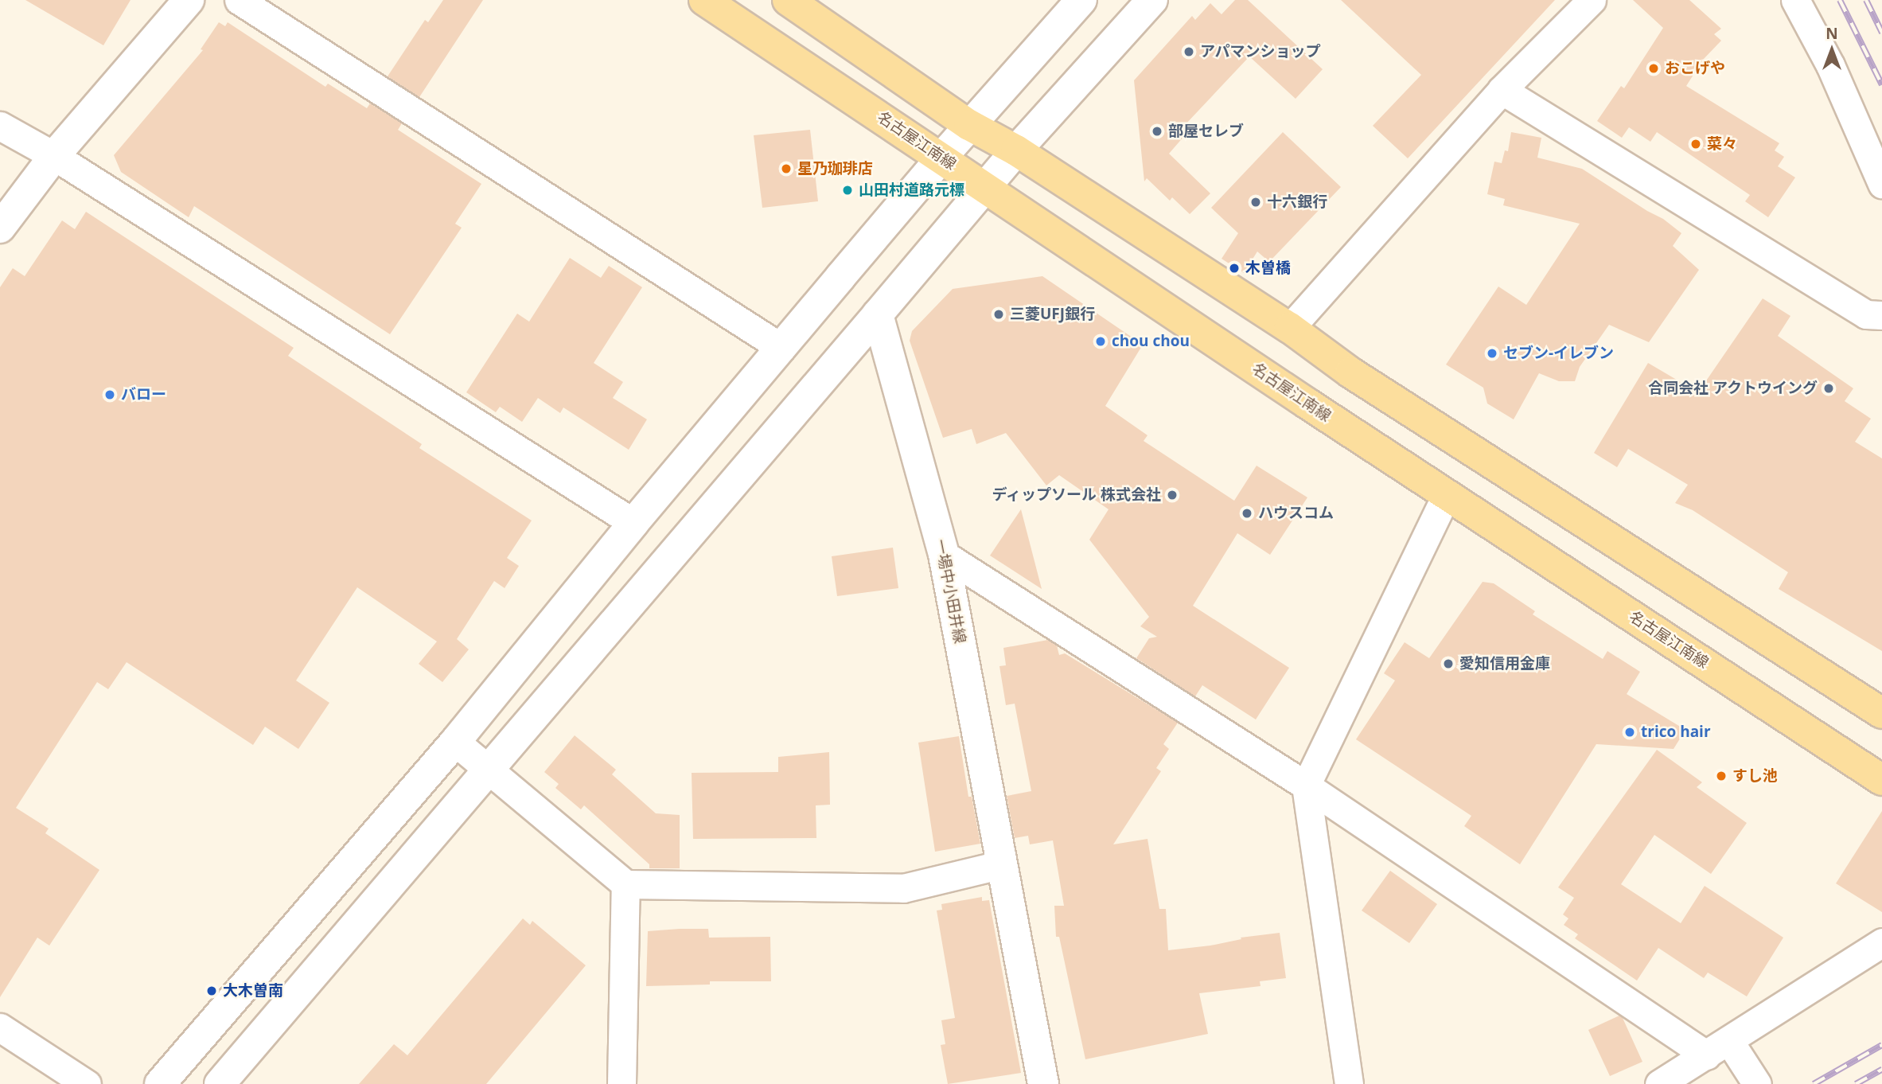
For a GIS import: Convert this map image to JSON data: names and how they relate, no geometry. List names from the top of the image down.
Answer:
{
  "streets": {
    "main road": ["名古屋江南線"],
    "street": ["一場中小田井線"]
  },
  "places": [
    "アパマンショップ",
    "おこげや",
    "部屋セレブ",
    "菜々",
    "星乃珈琲店",
    "山田村道路元標",
    "十六銀行",
    "木曽橋",
    "三菱UFJ銀行",
    "chou chou",
    "セブン-イレブン",
    "合同会社 アクトウイング",
    "バロー",
    "ディップソール 株式会社",
    "ハウスコム",
    "愛知信用金庫",
    "trico hair",
    "すし池",
    "大木曽南"
  ],
  "north": "top"
}
